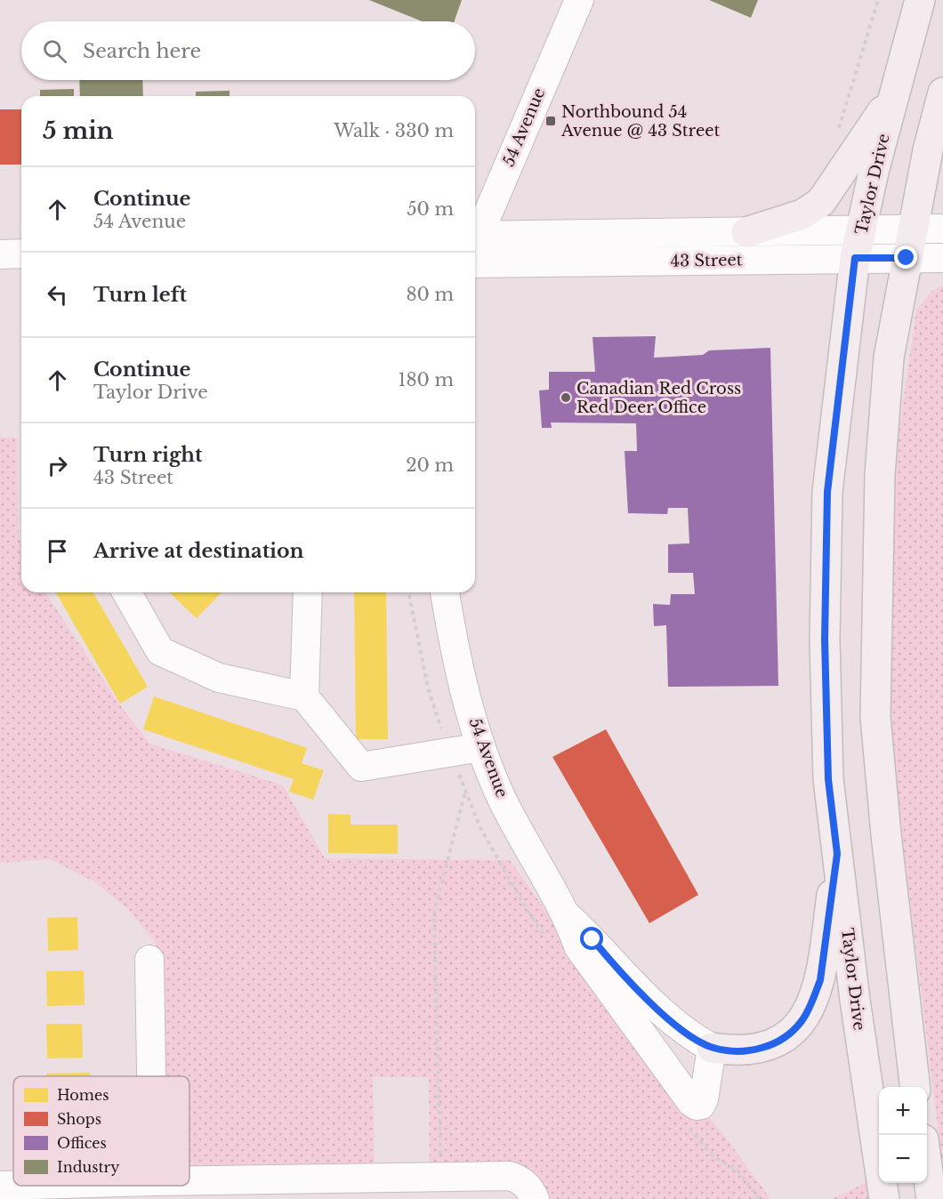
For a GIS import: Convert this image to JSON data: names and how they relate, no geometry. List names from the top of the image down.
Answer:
{
  "streets": {
    "main road": ["Taylor Drive"],
    "street": ["54 Avenue", "43 Street"]
  },
  "crossings": [
    ["Taylor Drive", "43 Street"]
  ],
  "places": {
    "transit": ["Northbound 54 Avenue @ 43 Street"],
    "other": ["Canadian Red Cross Red Deer Office"]
  },
  "legend": [
    "Homes",
    "Shops",
    "Offices",
    "Industry"
  ],
  "page": {
    "search": "Search here",
    "heading": ["5 min", "Walk · 330 m"],
    "list": [
      ["Continue", "54 Avenue", "50 m"],
      ["Turn left", "80 m"],
      ["Continue", "Taylor Drive", "180 m"],
      ["Turn right", "43 Street", "20 m"],
      "Arrive at destination"
    ],
    "map_buttons": ["+", "−"]
  }
}
